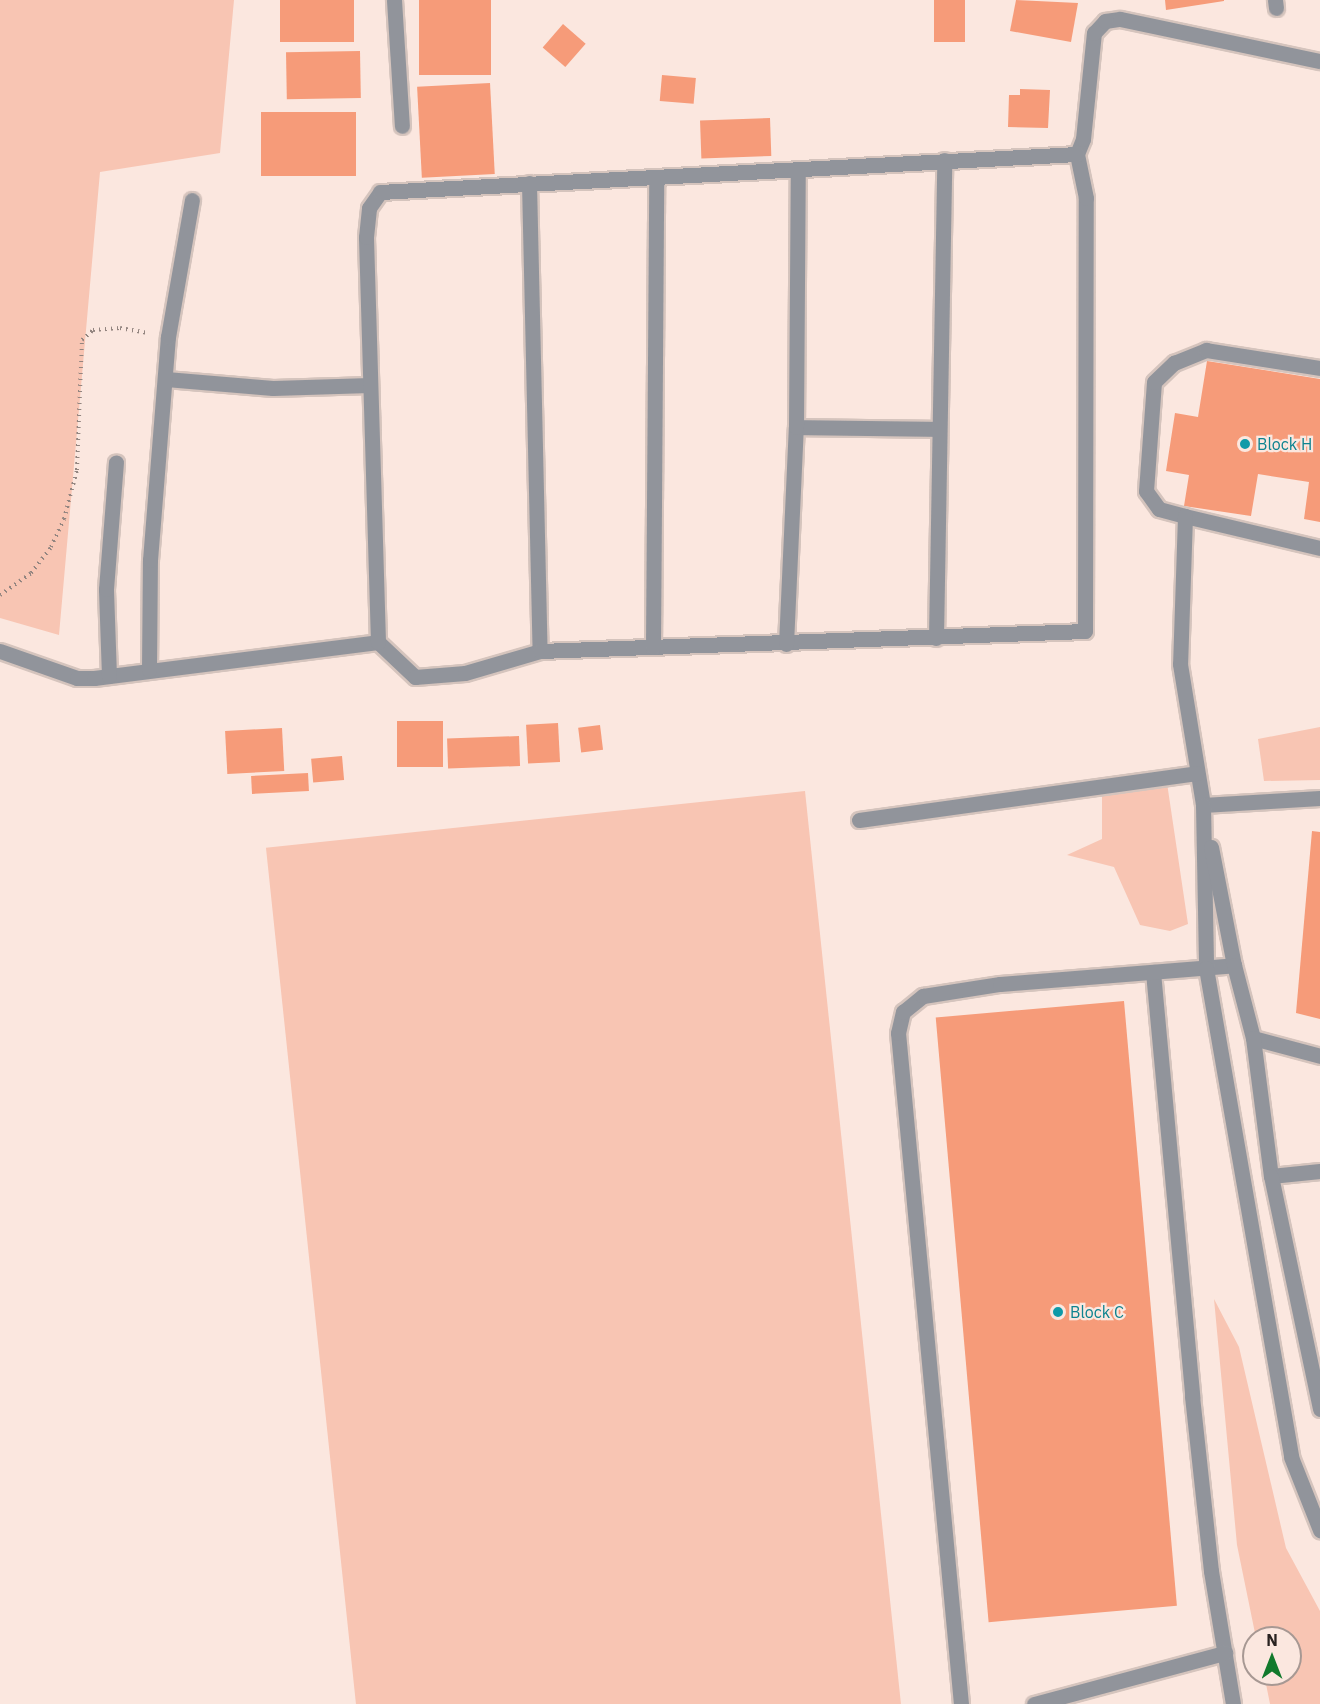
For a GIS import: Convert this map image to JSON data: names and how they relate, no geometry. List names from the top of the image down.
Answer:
{
  "places": ["Block H", "Block C"],
  "north": "top"
}
